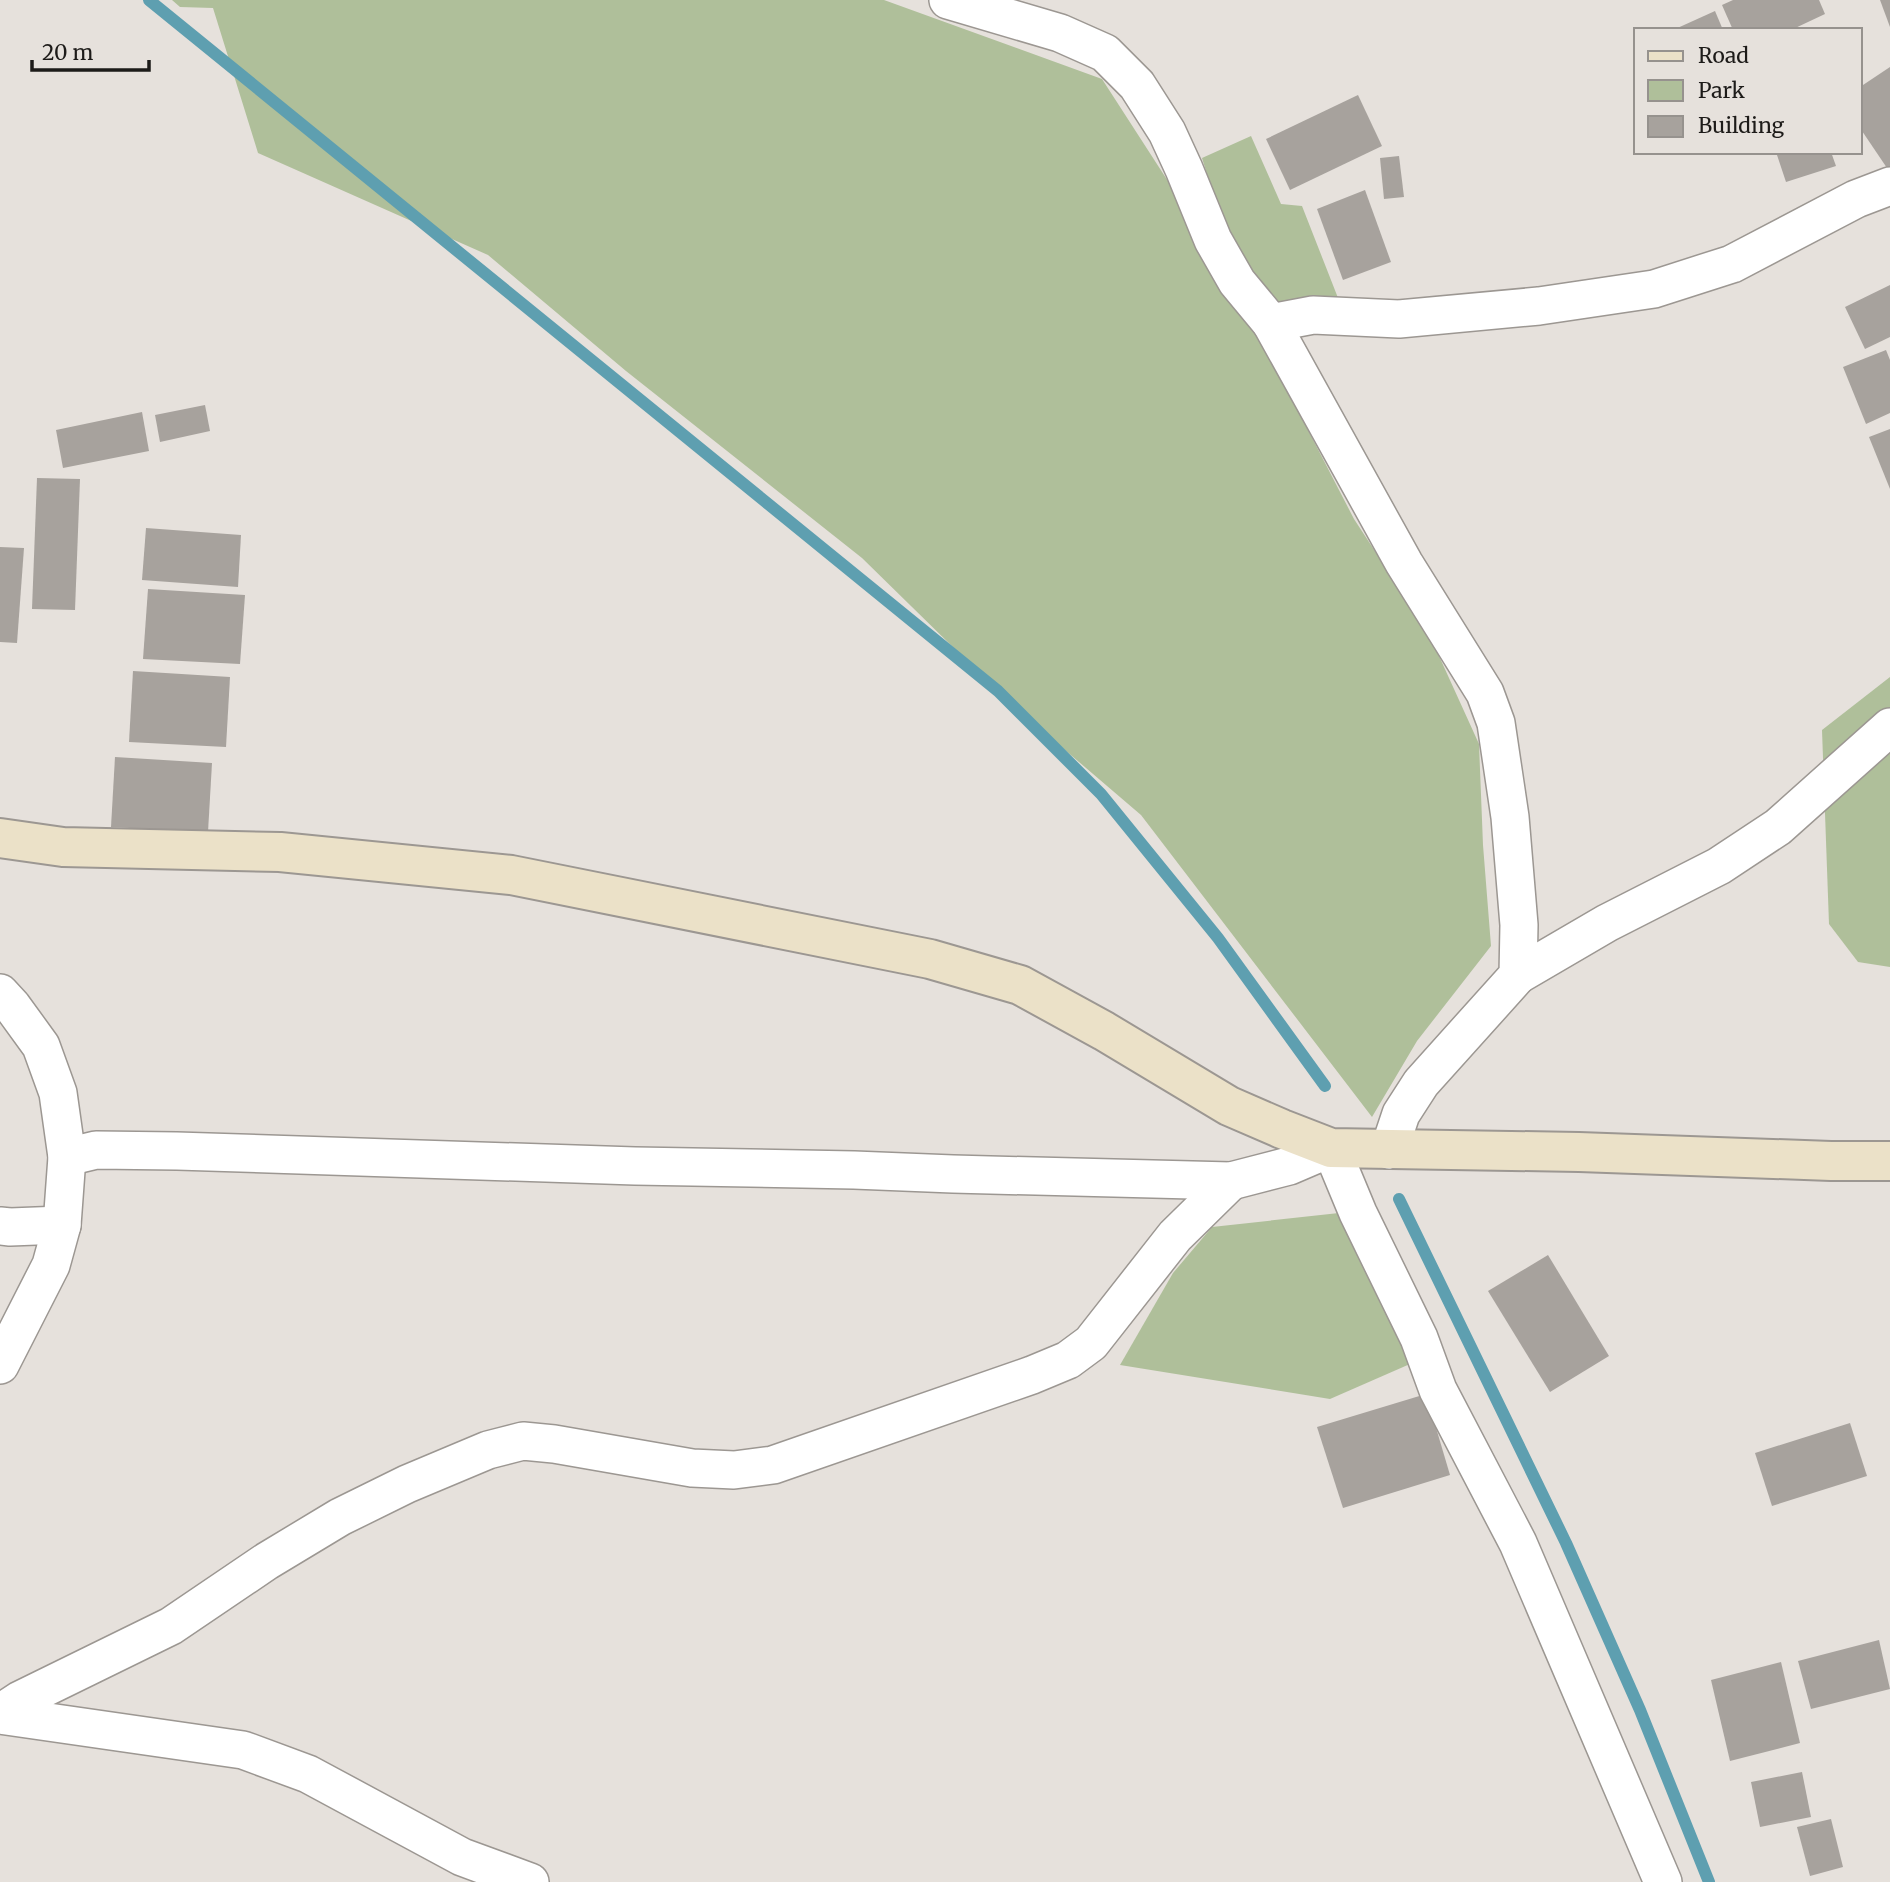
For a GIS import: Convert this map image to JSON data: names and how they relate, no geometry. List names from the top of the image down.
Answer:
{
  "legend": ["Road", "Park", "Building"],
  "scale_bar": "20 m"
}
